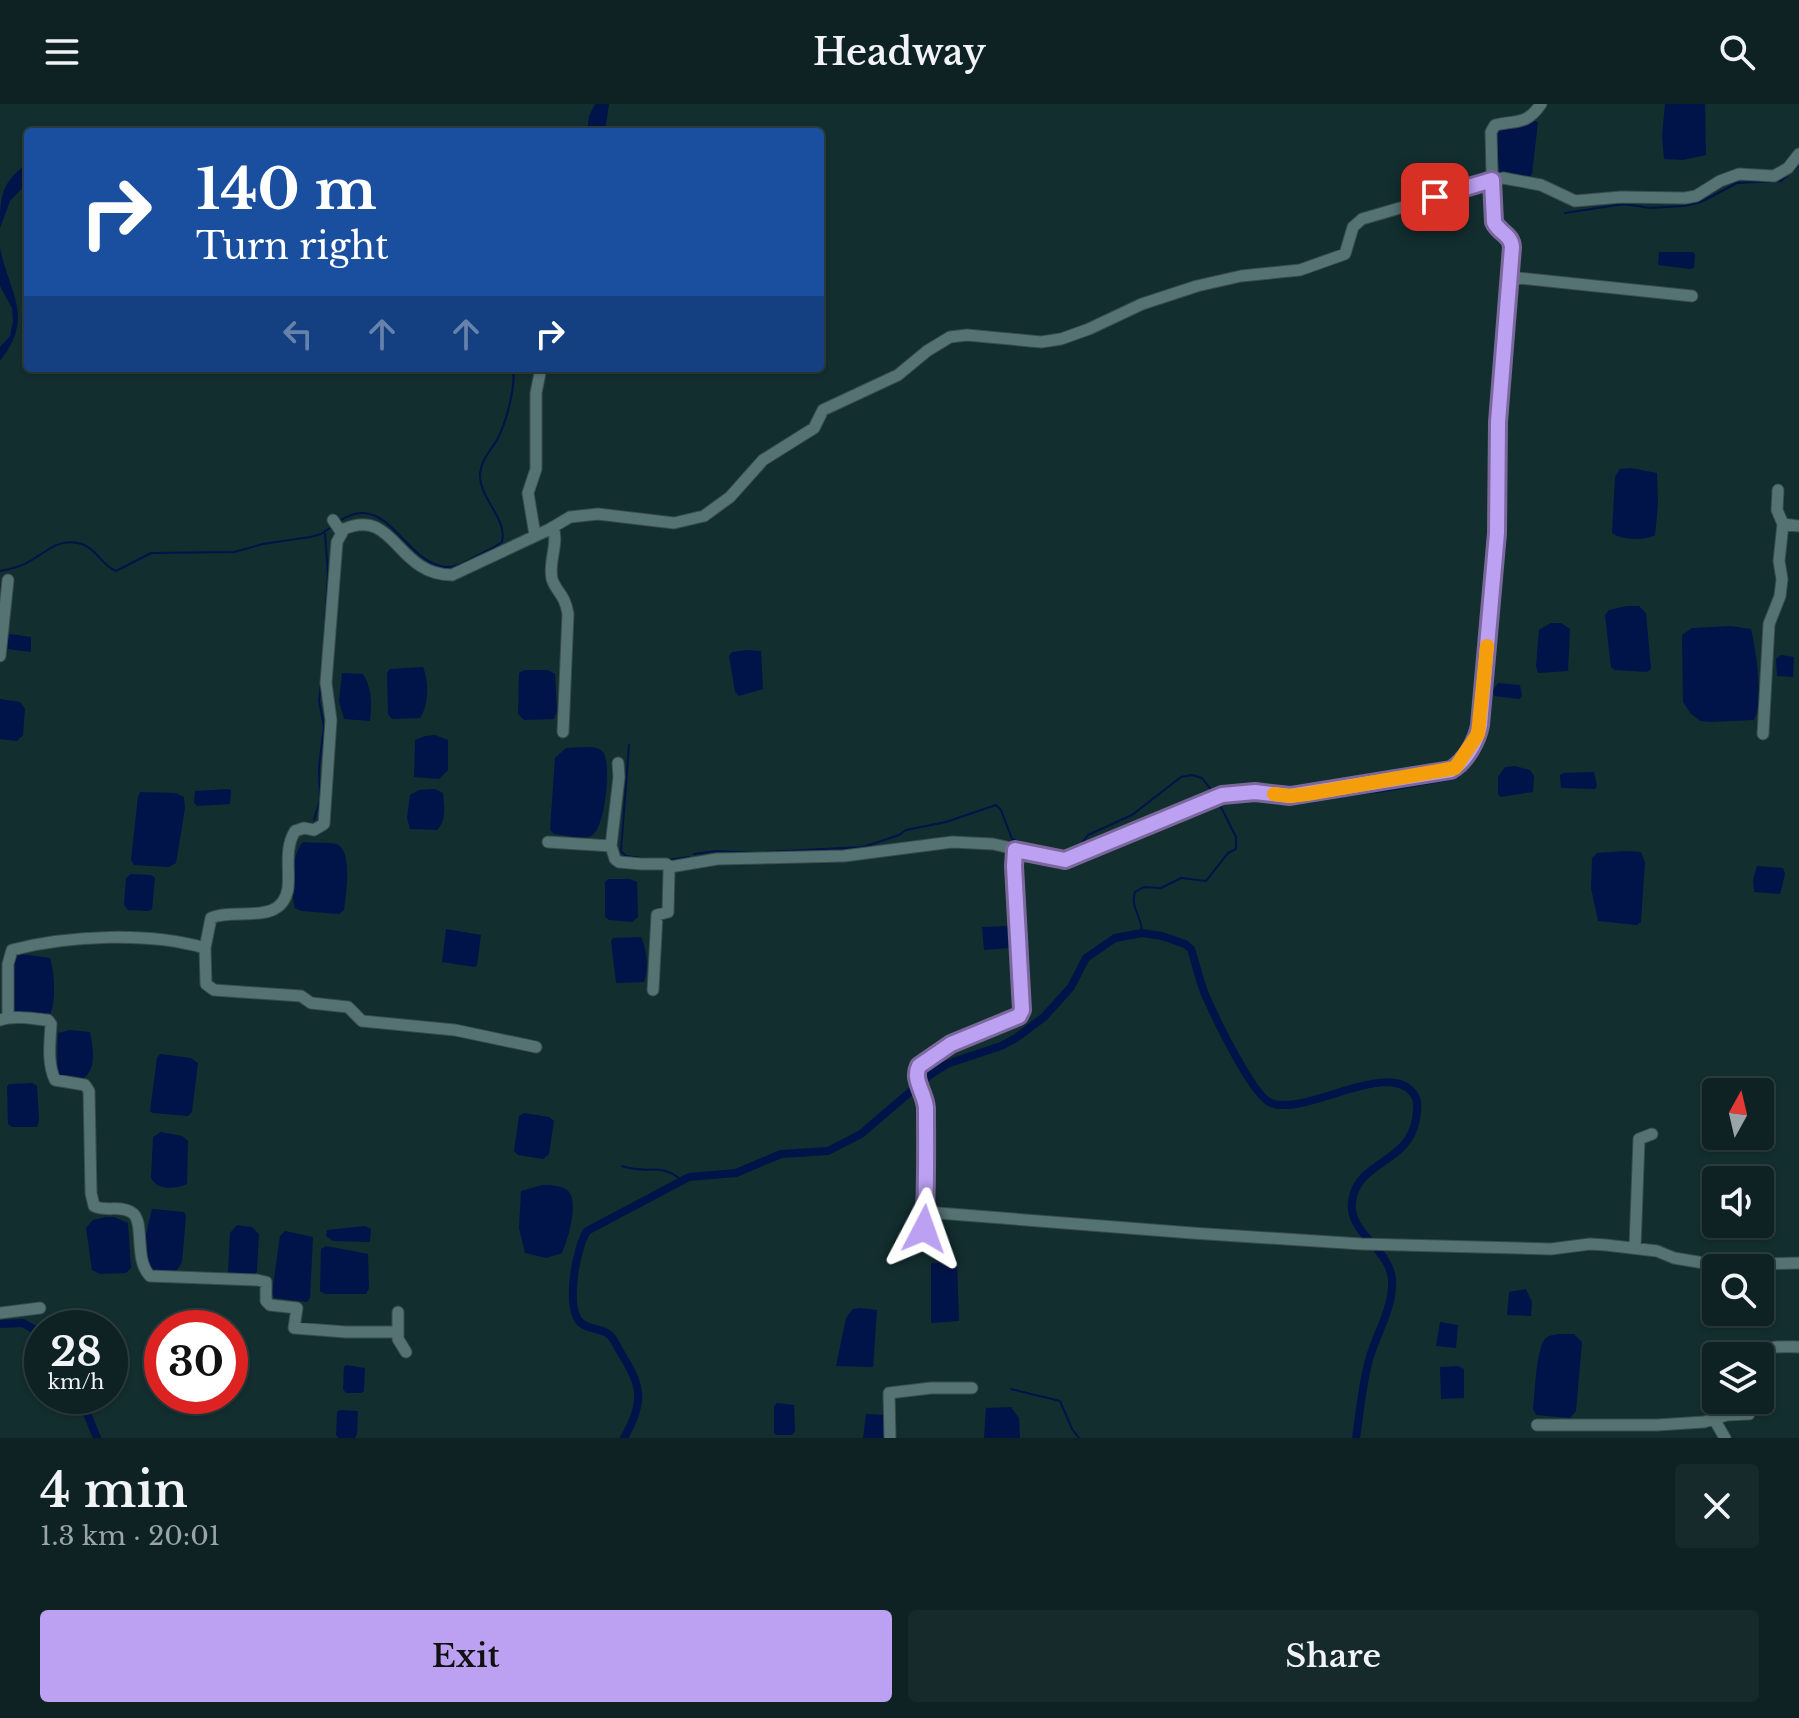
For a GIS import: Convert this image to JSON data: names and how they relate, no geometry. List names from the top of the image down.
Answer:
{
  "north": "top",
  "page": {
    "header": "Headway",
    "turn": ["140 m", "Turn right"],
    "speed": "28 km/h",
    "limit": "30",
    "heading": ["4 min", "1.3 km · 20:01"],
    "buttons": ["Exit", "Share"]
  }
}
